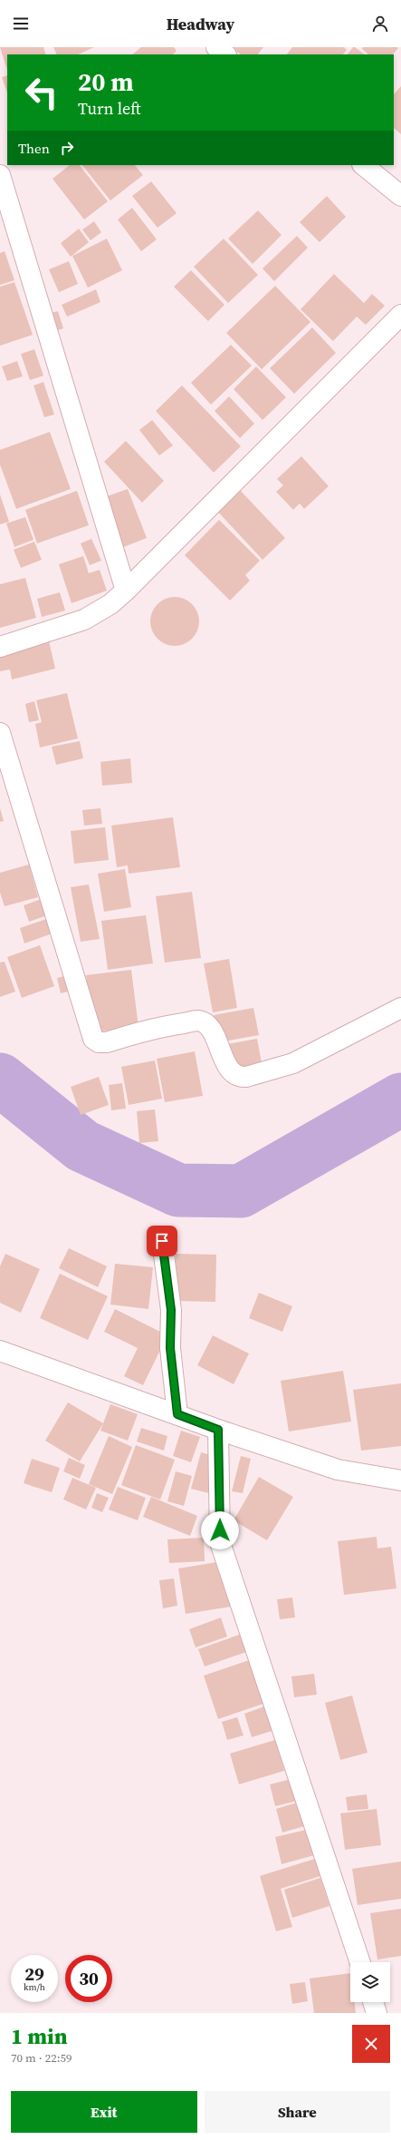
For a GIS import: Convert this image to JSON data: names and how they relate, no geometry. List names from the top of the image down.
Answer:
{
  "page": {
    "header": "Headway",
    "turn": ["20 m", "Turn left"],
    "then": "Then",
    "speed": "29 km/h",
    "limit": "30",
    "heading": ["1 min", "70 m · 22:59"],
    "buttons": ["Exit", "Share"]
  }
}
